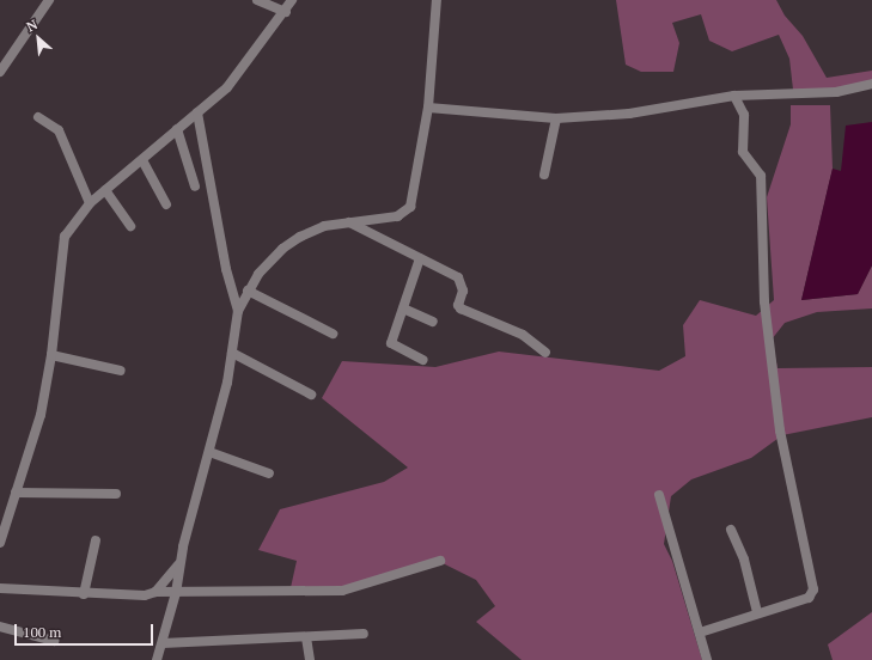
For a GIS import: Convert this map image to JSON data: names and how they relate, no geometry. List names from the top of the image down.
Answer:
{
  "scale_bar": "100 m",
  "north": "top left"
}
